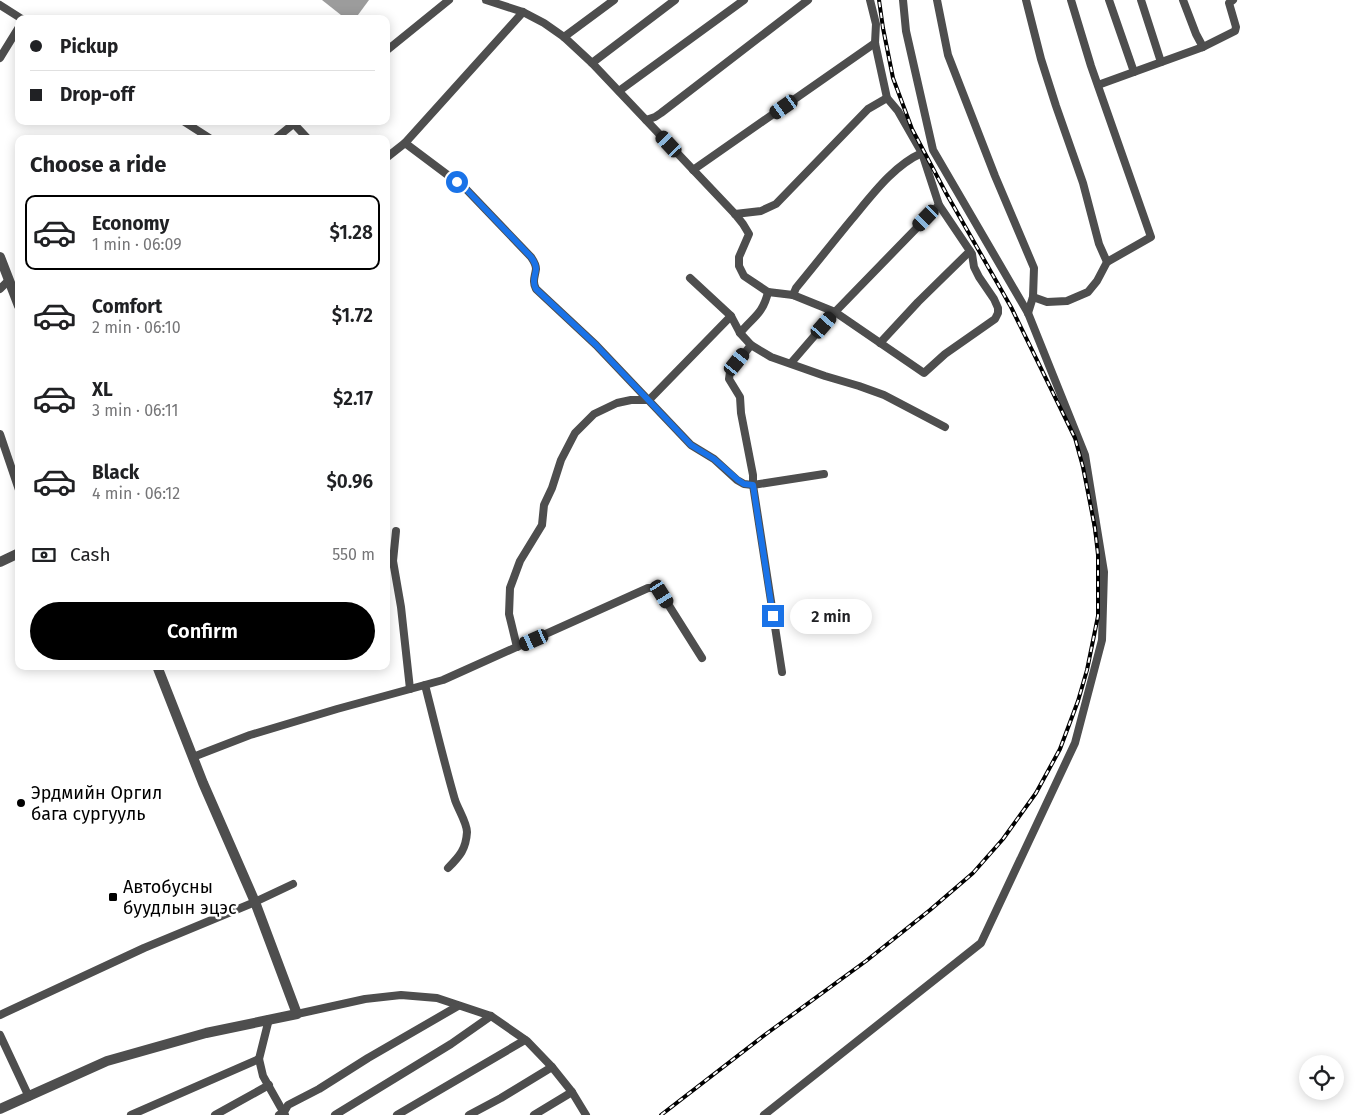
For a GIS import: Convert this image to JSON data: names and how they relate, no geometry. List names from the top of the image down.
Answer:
{
  "places": {
    "other": ["Эрдмийн Оргил бага сургууль"],
    "transit": ["Автобусны буудлын эцэс"]
  },
  "page": {
    "banner": ["Pickup", "Drop-off"],
    "heading": "Choose a ride",
    "list": [
      {
        "name": "Economy",
        "note": "1 min · 06:09",
        "value": "$1.28"
      },
      {
        "name": "Comfort",
        "note": "2 min · 06:10",
        "value": "$1.72"
      },
      {
        "name": "XL",
        "note": "3 min · 06:11",
        "value": "$2.17"
      },
      {
        "name": "Black",
        "note": "4 min · 06:12",
        "value": "$0.96"
      }
    ],
    "pay": ["Cash", "550 m"],
    "buttons": "Confirm",
    "bubble": "2 min"
  }
}
